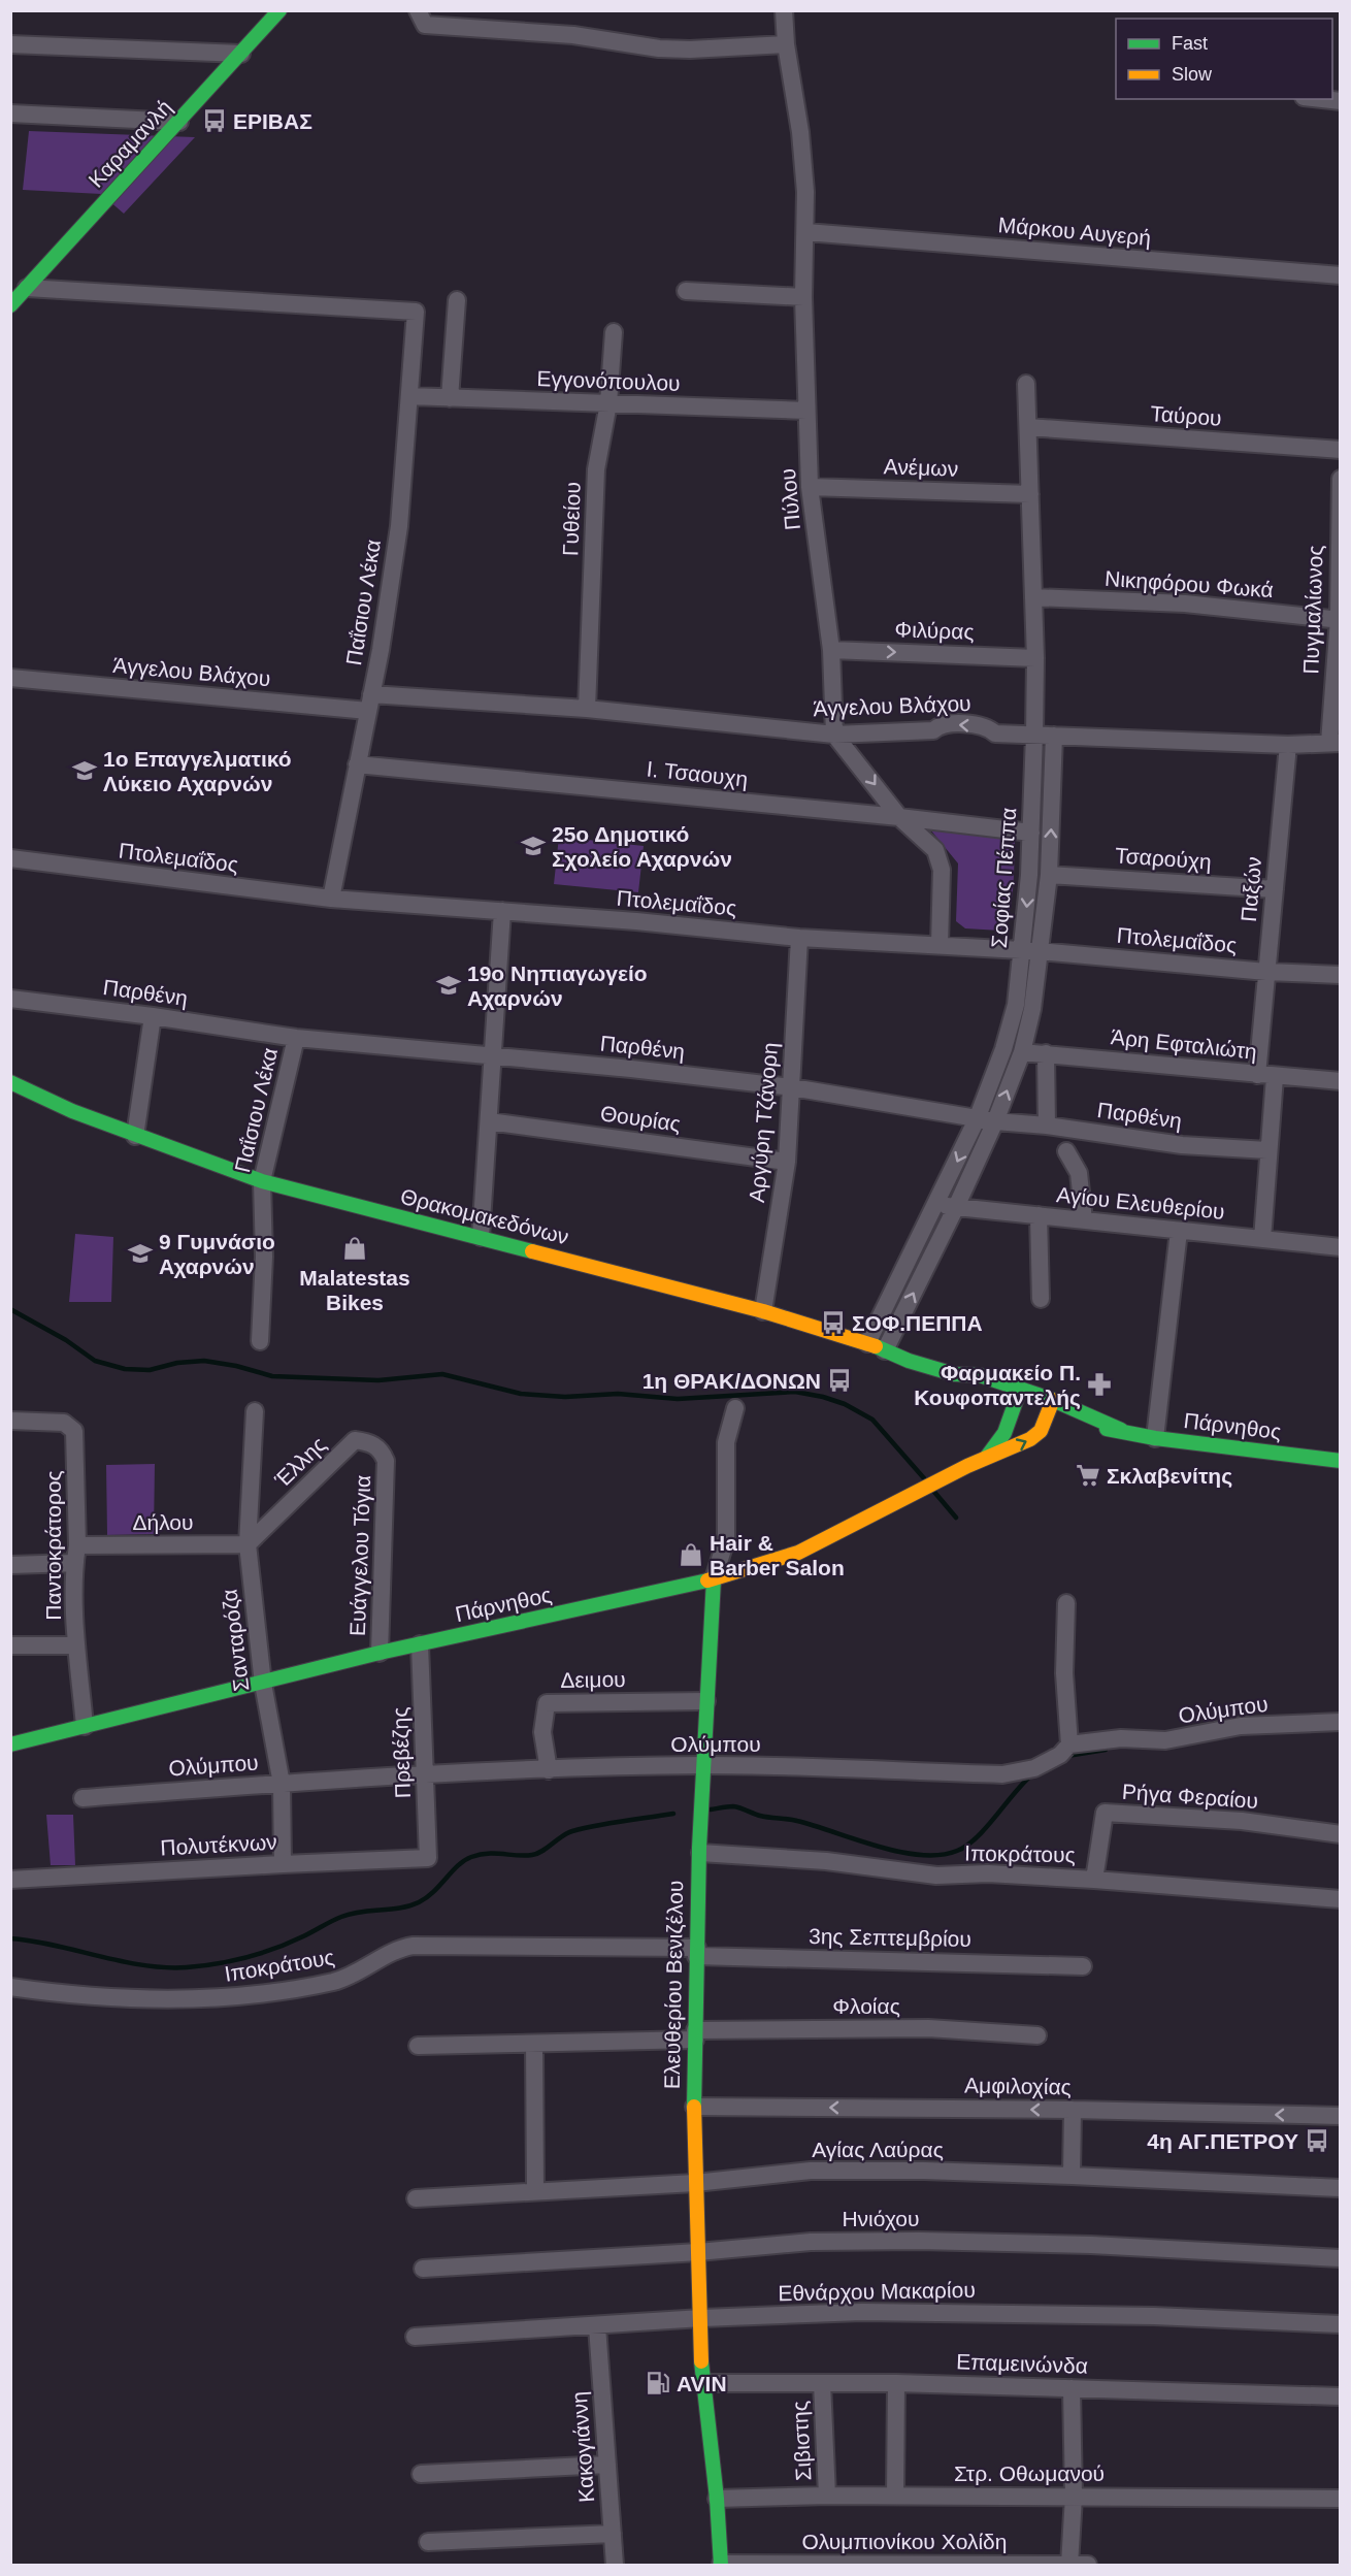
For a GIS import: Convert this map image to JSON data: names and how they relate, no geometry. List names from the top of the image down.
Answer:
{
  "streets": {
    "main road": [
      "Καραμανλή",
      "Θρακομακεδόνων",
      "Πάρνηθος",
      "Ελευθερίου Βενιζέλου"
    ],
    "street": [
      "Μάρκου Αυγερή",
      "Εγγονόπουλου",
      "Ταύρου",
      "Ανέμων",
      "Πύλου",
      "Γυθείου",
      "Νικηφόρου Φωκά",
      "Παΐσιου Λέκα",
      "Πυγμαλίωνος",
      "Φιλύρας",
      "Άγγελου Βλάχου",
      "Ι. Τσαουχη",
      "Πτολεμαΐδος",
      "Τσαρούχη",
      "Σοφίας Πέππα",
      "Παξών",
      "Παρθένη",
      "Άρη Εφταλιώτη",
      "Θουρίας",
      "Αργύρη Τζάνορη",
      "Αγίου Ελευθερίου",
      "Έλλης",
      "Δήλου",
      "Παντοκράτορος",
      "Ευάγγελου Τόγια",
      "Σανταρόζα",
      "Δειμου",
      "Ολύμπου",
      "Πρεβέζης",
      "Ρήγα Φεραίου",
      "Πολυτέκνων",
      "Ιποκράτους",
      "3ης Σεπτεμβρίου",
      "Φλοίας",
      "Αμφιλοχίας",
      "Αγίας Λαύρας",
      "Ηνιόχου",
      "Εθνάρχου Μακαρίου",
      "Επαμεινώνδα",
      "Σιβιστης",
      "Κακογιάννη",
      "Στρ. Οθωμανού",
      "Ολυμπιονίκου Χολίδη"
    ]
  },
  "crossings": [
    ["Καραμανλή", "Παΐσιου Λέκα"],
    ["Μάρκου Αυγερή", "Πύλου"],
    ["Εγγονόπουλου", "Πύλου"],
    ["Εγγονόπουλου", "Γυθείου"],
    ["Εγγονόπουλου", "Παΐσιου Λέκα"],
    ["Ταύρου", "Σοφίας Πέππα"],
    ["Ανέμων", "Πύλου"],
    ["Ανέμων", "Σοφίας Πέππα"],
    ["Πύλου", "Φιλύρας"],
    ["Πύλου", "Άγγελου Βλάχου"],
    ["Γυθείου", "Άγγελου Βλάχου"],
    ["Νικηφόρου Φωκά", "Πυγμαλίωνος"],
    ["Νικηφόρου Φωκά", "Σοφίας Πέππα"],
    ["Παΐσιου Λέκα", "Άγγελου Βλάχου"],
    ["Παΐσιου Λέκα", "Ι. Τσαουχη"],
    ["Παΐσιου Λέκα", "Πτολεμαΐδος"],
    ["Παΐσιου Λέκα", "Παρθένη"],
    ["Παΐσιου Λέκα", "Θρακομακεδόνων"],
    ["Πυγμαλίωνος", "Άγγελου Βλάχου"],
    ["Φιλύρας", "Σοφίας Πέππα"],
    ["Άγγελου Βλάχου", "Σοφίας Πέππα"],
    ["Άγγελου Βλάχου", "Παξών"],
    ["Ι. Τσαουχη", "Σοφίας Πέππα"],
    ["Πτολεμαΐδος", "Σοφίας Πέππα"],
    ["Πτολεμαΐδος", "Παξών"],
    ["Πτολεμαΐδος", "Αργύρη Τζάνορη"],
    ["Τσαρούχη", "Σοφίας Πέππα"],
    ["Τσαρούχη", "Παξών"],
    ["Σοφίας Πέππα", "Παρθένη"],
    ["Σοφίας Πέππα", "Άρη Εφταλιώτη"],
    ["Σοφίας Πέππα", "Αγίου Ελευθερίου"],
    ["Σοφίας Πέππα", "Θρακομακεδόνων"],
    ["Παξών", "Παρθένη"],
    ["Παξών", "Άρη Εφταλιώτη"],
    ["Παξών", "Αγίου Ελευθερίου"],
    ["Παρθένη", "Αργύρη Τζάνορη"],
    ["Θουρίας", "Αργύρη Τζάνορη"],
    ["Αργύρη Τζάνορη", "Θρακομακεδόνων"],
    ["Θρακομακεδόνων", "Πάρνηθος"],
    ["Πάρνηθος", "Παντοκράτορος"],
    ["Πάρνηθος", "Ευάγγελου Τόγια"],
    ["Πάρνηθος", "Σανταρόζα"],
    ["Πάρνηθος", "Πρεβέζης"],
    ["Πάρνηθος", "Ελευθερίου Βενιζέλου"],
    ["Έλλης", "Δήλου"],
    ["Έλλης", "Ευάγγελου Τόγια"],
    ["Έλλης", "Σανταρόζα"],
    ["Δήλου", "Παντοκράτορος"],
    ["Δήλου", "Σανταρόζα"],
    ["Σανταρόζα", "Ολύμπου"],
    ["Σανταρόζα", "Πολυτέκνων"],
    ["Δειμου", "Ολύμπου"],
    ["Δειμου", "Ελευθερίου Βενιζέλου"],
    ["Ολύμπου", "Πρεβέζης"],
    ["Ολύμπου", "Ελευθερίου Βενιζέλου"],
    ["Πρεβέζης", "Πολυτέκνων"],
    ["Ρήγα Φεραίου", "Ιποκράτους"],
    ["Ιποκράτους", "3ης Σεπτεμβρίου"],
    ["Ιποκράτους", "Ελευθερίου Βενιζέλου"],
    ["3ης Σεπτεμβρίου", "Ελευθερίου Βενιζέλου"],
    ["Ελευθερίου Βενιζέλου", "Φλοίας"],
    ["Ελευθερίου Βενιζέλου", "Αμφιλοχίας"],
    ["Ελευθερίου Βενιζέλου", "Αγίας Λαύρας"],
    ["Ελευθερίου Βενιζέλου", "Ηνιόχου"],
    ["Ελευθερίου Βενιζέλου", "Εθνάρχου Μακαρίου"],
    ["Ελευθερίου Βενιζέλου", "Επαμεινώνδα"],
    ["Ελευθερίου Βενιζέλου", "Στρ. Οθωμανού"],
    ["Ελευθερίου Βενιζέλου", "Ολυμπιονίκου Χολίδη"],
    ["Εθνάρχου Μακαρίου", "Κακογιάννη"],
    ["Επαμεινώνδα", "Σιβιστης"],
    ["Σιβιστης", "Στρ. Οθωμανού"]
  ],
  "one_way": ["Φιλύρας", "Αμφιλοχίας"],
  "places": {
    "bus stop": [
      "ΕΡΙΒΑΣ",
      "ΣΟΦ.ΠΕΠΠΑ",
      "1η ΘΡΑΚ/ΔΟΝΩΝ",
      "4η ΑΓ.ΠΕΤΡΟΥ"
    ],
    "school or university": [
      "1ο Επαγγελματικό Λύκειο Αχαρνών",
      "25ο Δημοτικό Σχολείο Αχαρνών",
      "19ο Νηπιαγωγείο Αχαρνών",
      "9 Γυμνάσιο Αχαρνών"
    ],
    "shop": ["Malatestas Bikes", "Hair & Barber Salon"],
    "pharmacy": ["Φαρμακείο Π. Κουφοπαντελής"],
    "supermarket": ["Σκλαβενίτης"],
    "fuel station": ["AVIN"]
  },
  "legend": ["Fast", "Slow"]
}
